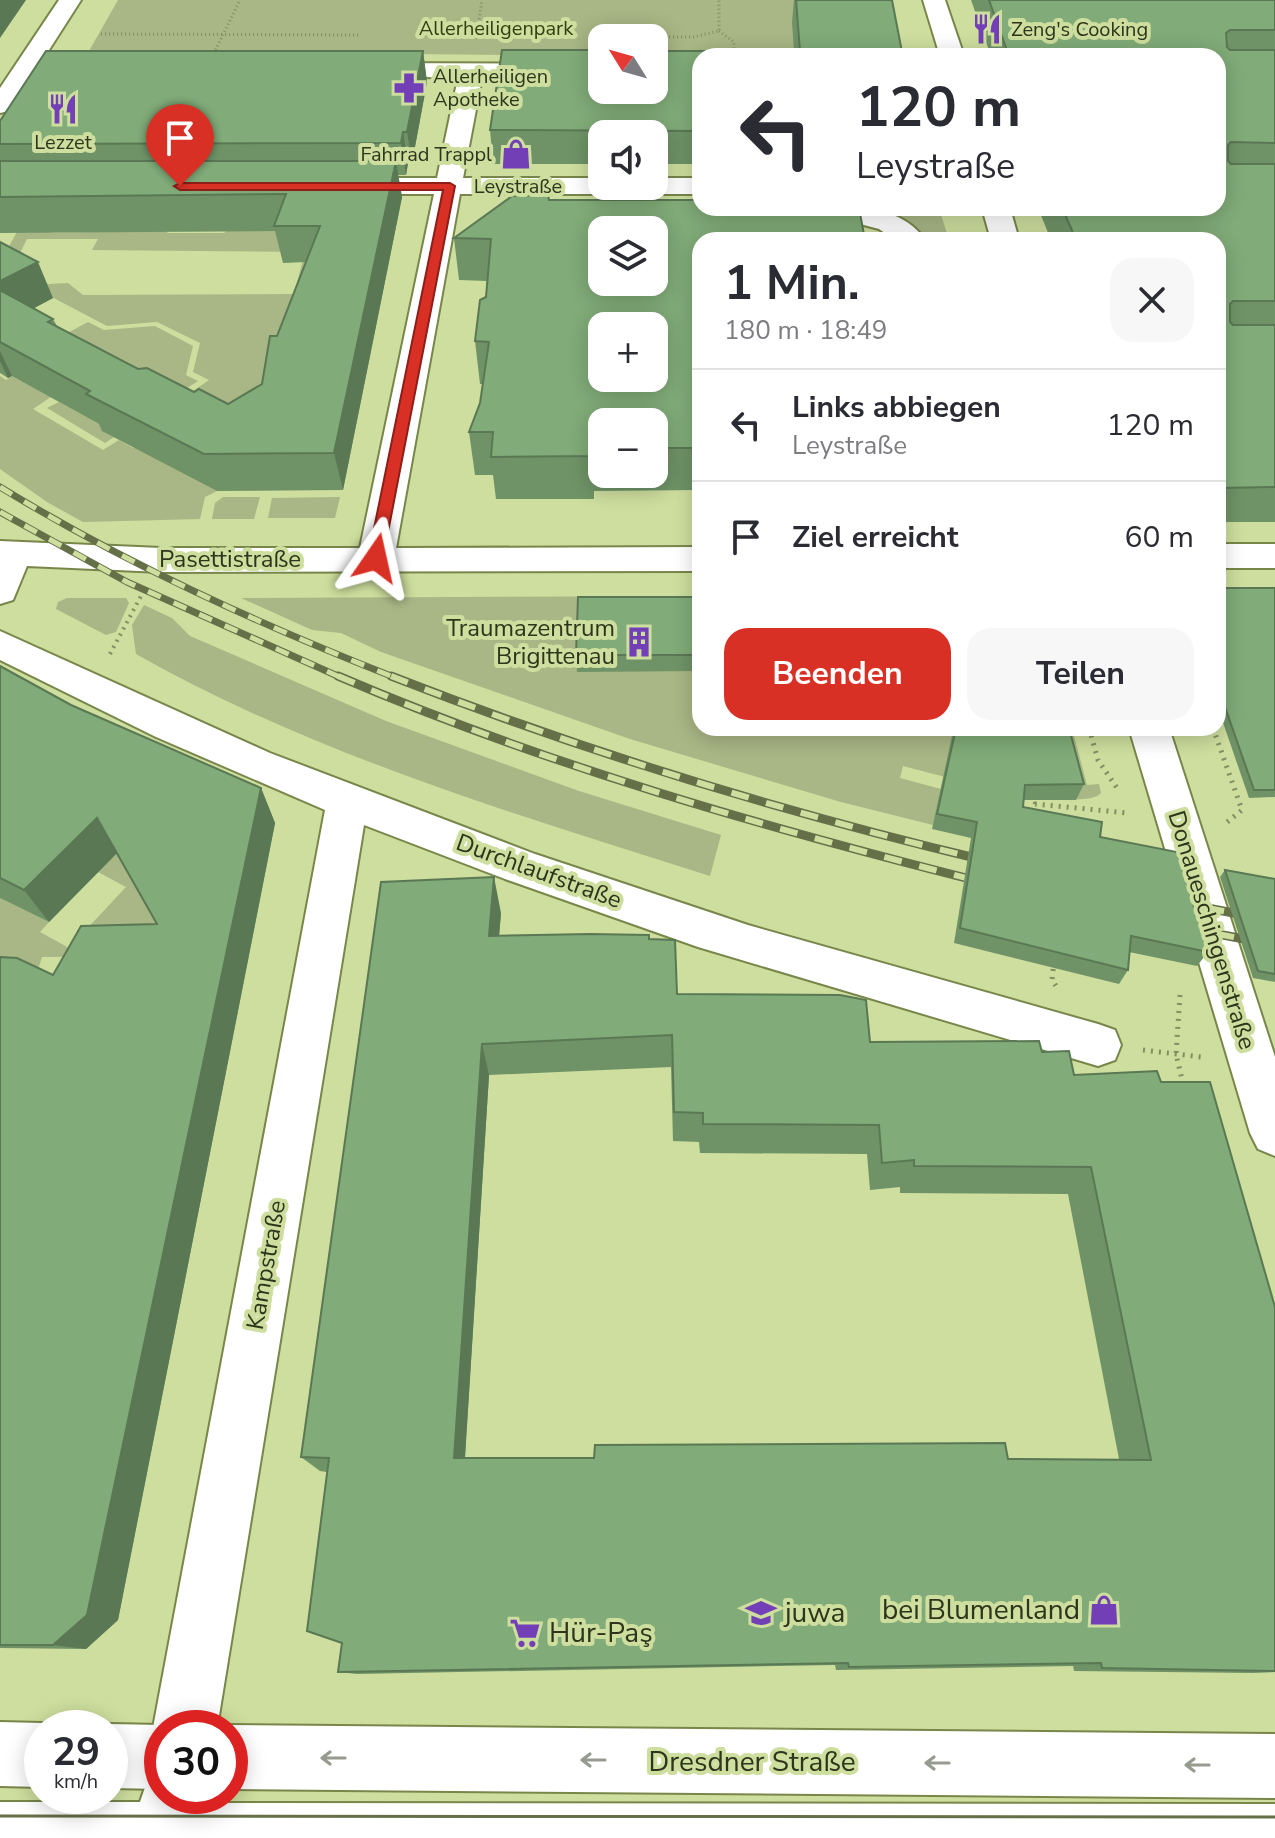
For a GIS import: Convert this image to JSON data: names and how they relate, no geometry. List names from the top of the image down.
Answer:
{
  "streets": {
    "street": [
      "Leystraße",
      "Pasettistraße",
      "Durchlaufstraße",
      "Donaueschingenstraße",
      "Kampstraße",
      "Dresdner Straße"
    ]
  },
  "crossings": [
    ["Durchlaufstraße", "Kampstraße"]
  ],
  "parks": ["Allerheiligenpark"],
  "places": {
    "restaurant": ["Zeng's Cooking", "Lezzet"],
    "pharmacy": ["Allerheiligen Apotheke"],
    "shop": ["Fahrrad Trappl", "bei Blumenland"],
    "building": ["Traumazentrum Brigittenau"],
    "school or university": ["juwa"],
    "supermarket": ["Hür-Paş"]
  },
  "north": "top left",
  "page": {
    "map_buttons": ["+", "−"],
    "turn": ["120 m", "Leystraße"],
    "heading": ["1 Min.", "180 m · 18:49"],
    "list": [
      {
        "name": "Links abbiegen",
        "note": "Leystraße",
        "value": "120 m"
      },
      {
        "name": "Ziel erreicht",
        "value": "60 m"
      }
    ],
    "buttons": ["Beenden", "Teilen"],
    "speed": "29 km/h",
    "limit": "30"
  }
}
